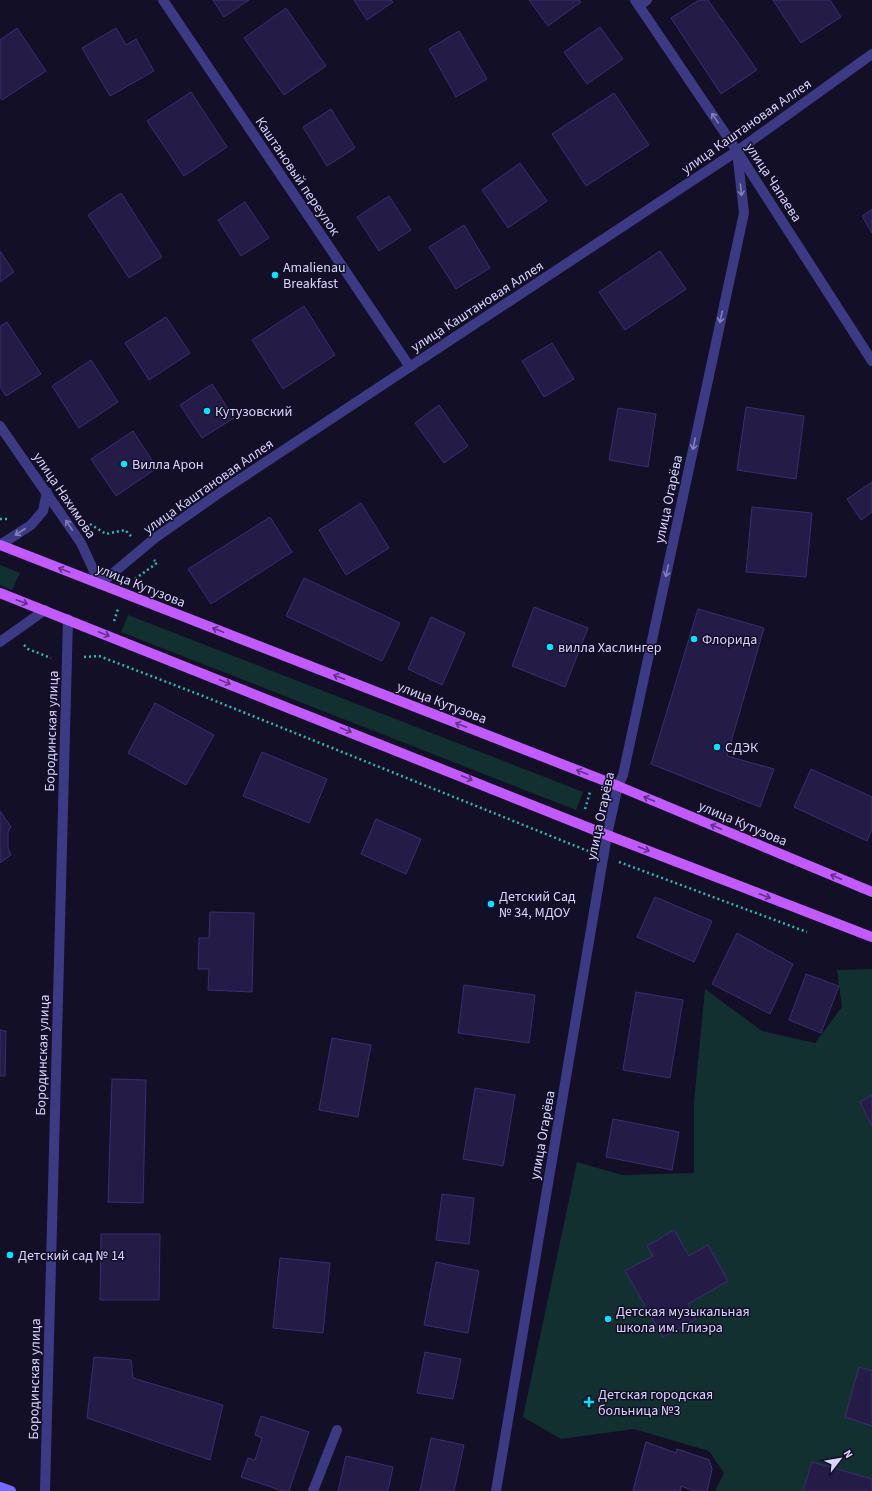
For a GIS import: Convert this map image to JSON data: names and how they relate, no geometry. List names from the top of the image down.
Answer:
{
  "streets": {
    "main road": ["улица Кутузова"],
    "street": [
      "улица Каштановая Аллея",
      "Каштановый переулок",
      "улица Чапаева",
      "улица Нахимова",
      "улица Огарёва",
      "Бородинская улица"
    ]
  },
  "crossings": [
    ["улица Каштановая Аллея", "Каштановый переулок"],
    ["улица Каштановая Аллея", "улица Чапаева"],
    ["улица Каштановая Аллея", "улица Нахимова"],
    ["улица Каштановая Аллея", "улица Огарёва"],
    ["улица Каштановая Аллея", "улица Кутузова"],
    ["улица Чапаева", "улица Огарёва"],
    ["улица Нахимова", "улица Кутузова"],
    ["улица Огарёва", "улица Кутузова"]
  ],
  "one_way": ["улица Чапаева", "улица Нахимова", "улица Огарёва"],
  "places": {
    "other": [
      "Amalienau Breakfast",
      "Кутузовский",
      "Вилла Арон",
      "Флорида",
      "вилла Хаслингер",
      "СДЭК",
      "Детский Сад № 34, МДОУ",
      "Детский сад № 14",
      "Детская музыкальная школа им. Глиэра"
    ],
    "health": ["Детская городская больница №3"]
  },
  "north": "top right"
}
